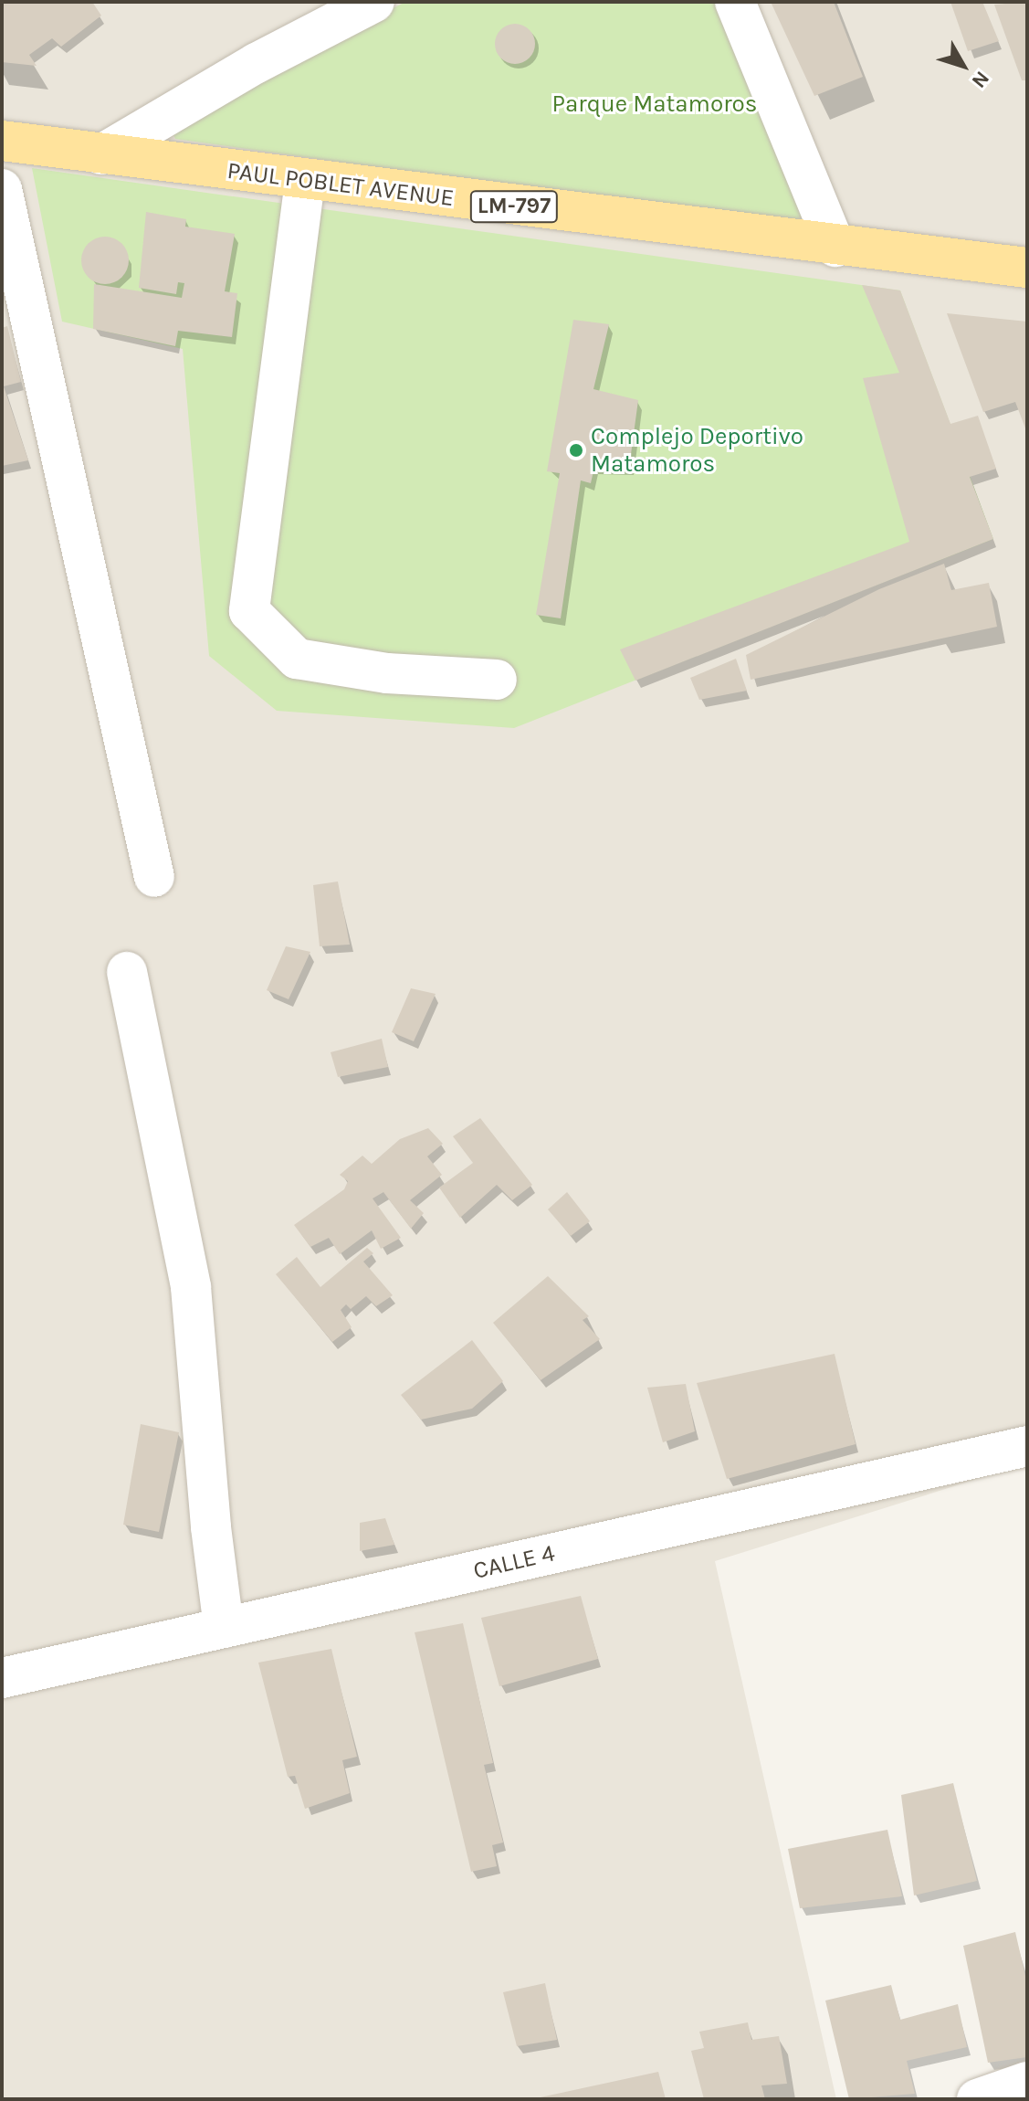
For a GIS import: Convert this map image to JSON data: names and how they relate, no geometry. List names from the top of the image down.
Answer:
{
  "streets": {
    "main road": ["PAUL POBLET AVENUE", "LM-797"],
    "street": ["CALLE 4"]
  },
  "parks": ["Parque Matamoros"],
  "places": ["Complejo Deportivo Matamoros"],
  "north": "bottom right"
}
